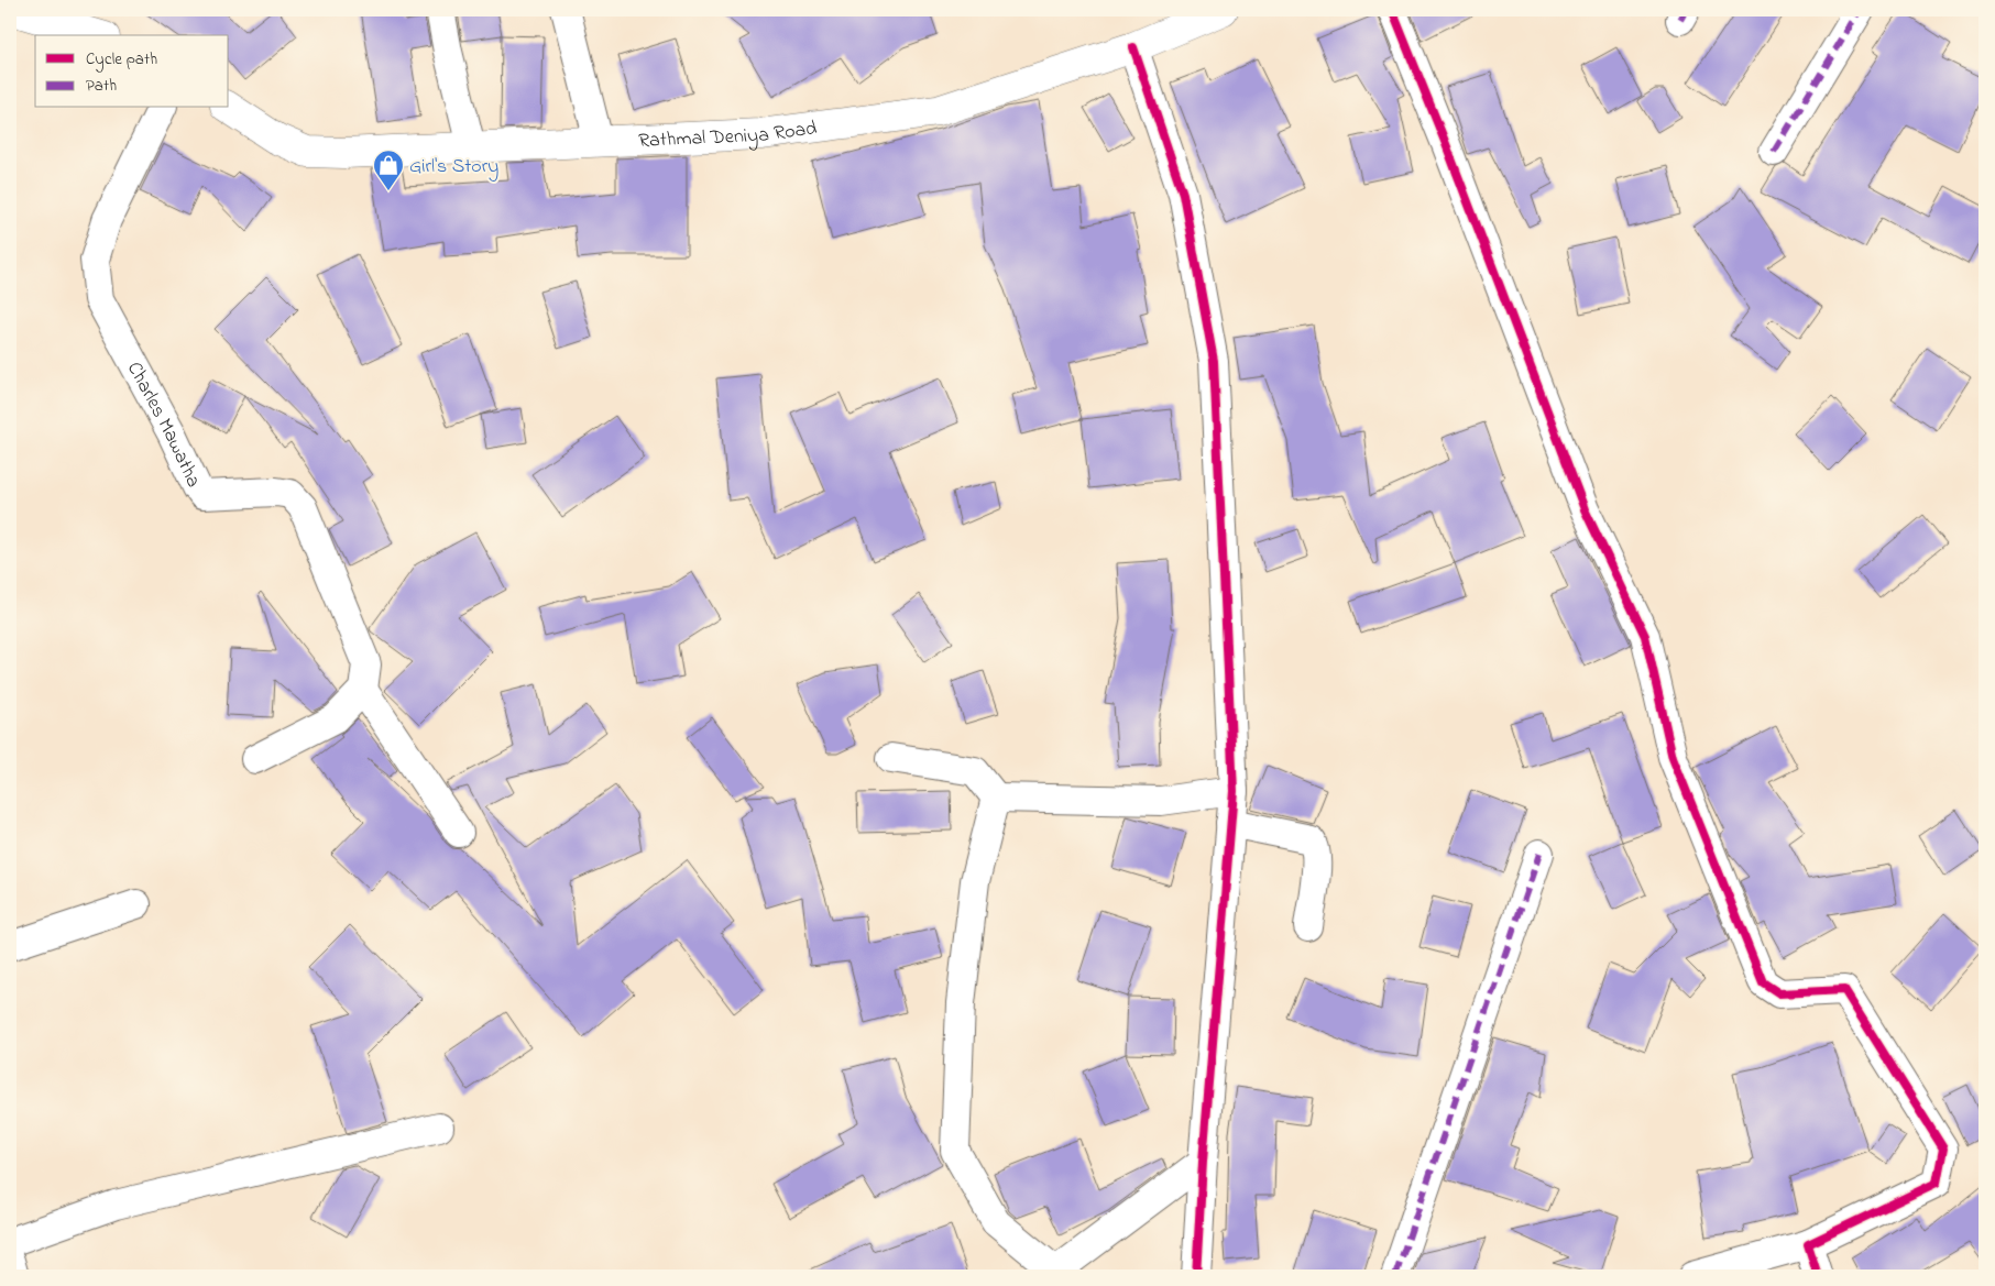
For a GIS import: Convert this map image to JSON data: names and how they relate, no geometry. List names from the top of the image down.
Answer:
{
  "streets": {
    "street": ["Rathmal Deniya Road", "Charles Mawatha"]
  },
  "places": {
    "shop": ["Girl's Story"]
  },
  "legend": ["Cycle path", "Path"]
}
